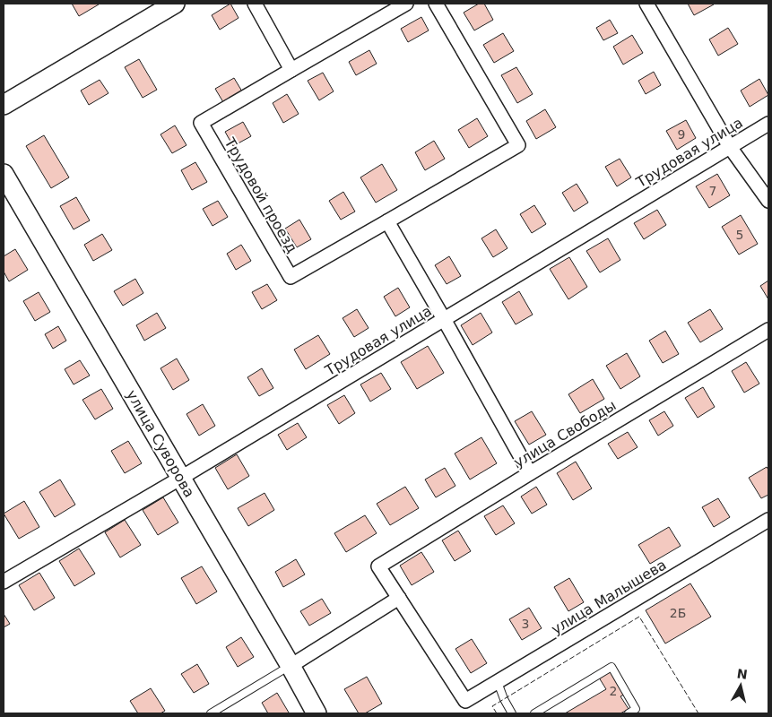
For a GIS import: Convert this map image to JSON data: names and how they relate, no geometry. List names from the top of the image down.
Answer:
{
  "streets": {
    "main road": ["улица Суворова"],
    "street": [
      "Трудовая улица",
      "Трудовой проезд",
      "улица Свободы",
      "улица Малышева"
    ]
  },
  "crossings": [
    ["Трудовая улица", "улица Суворова"],
    ["улица Свободы", "улица Малышева"]
  ],
  "house_numbers": [
    "9",
    "7",
    "5",
    "2Б",
    "3",
    "2"
  ],
  "north": "top"
}
